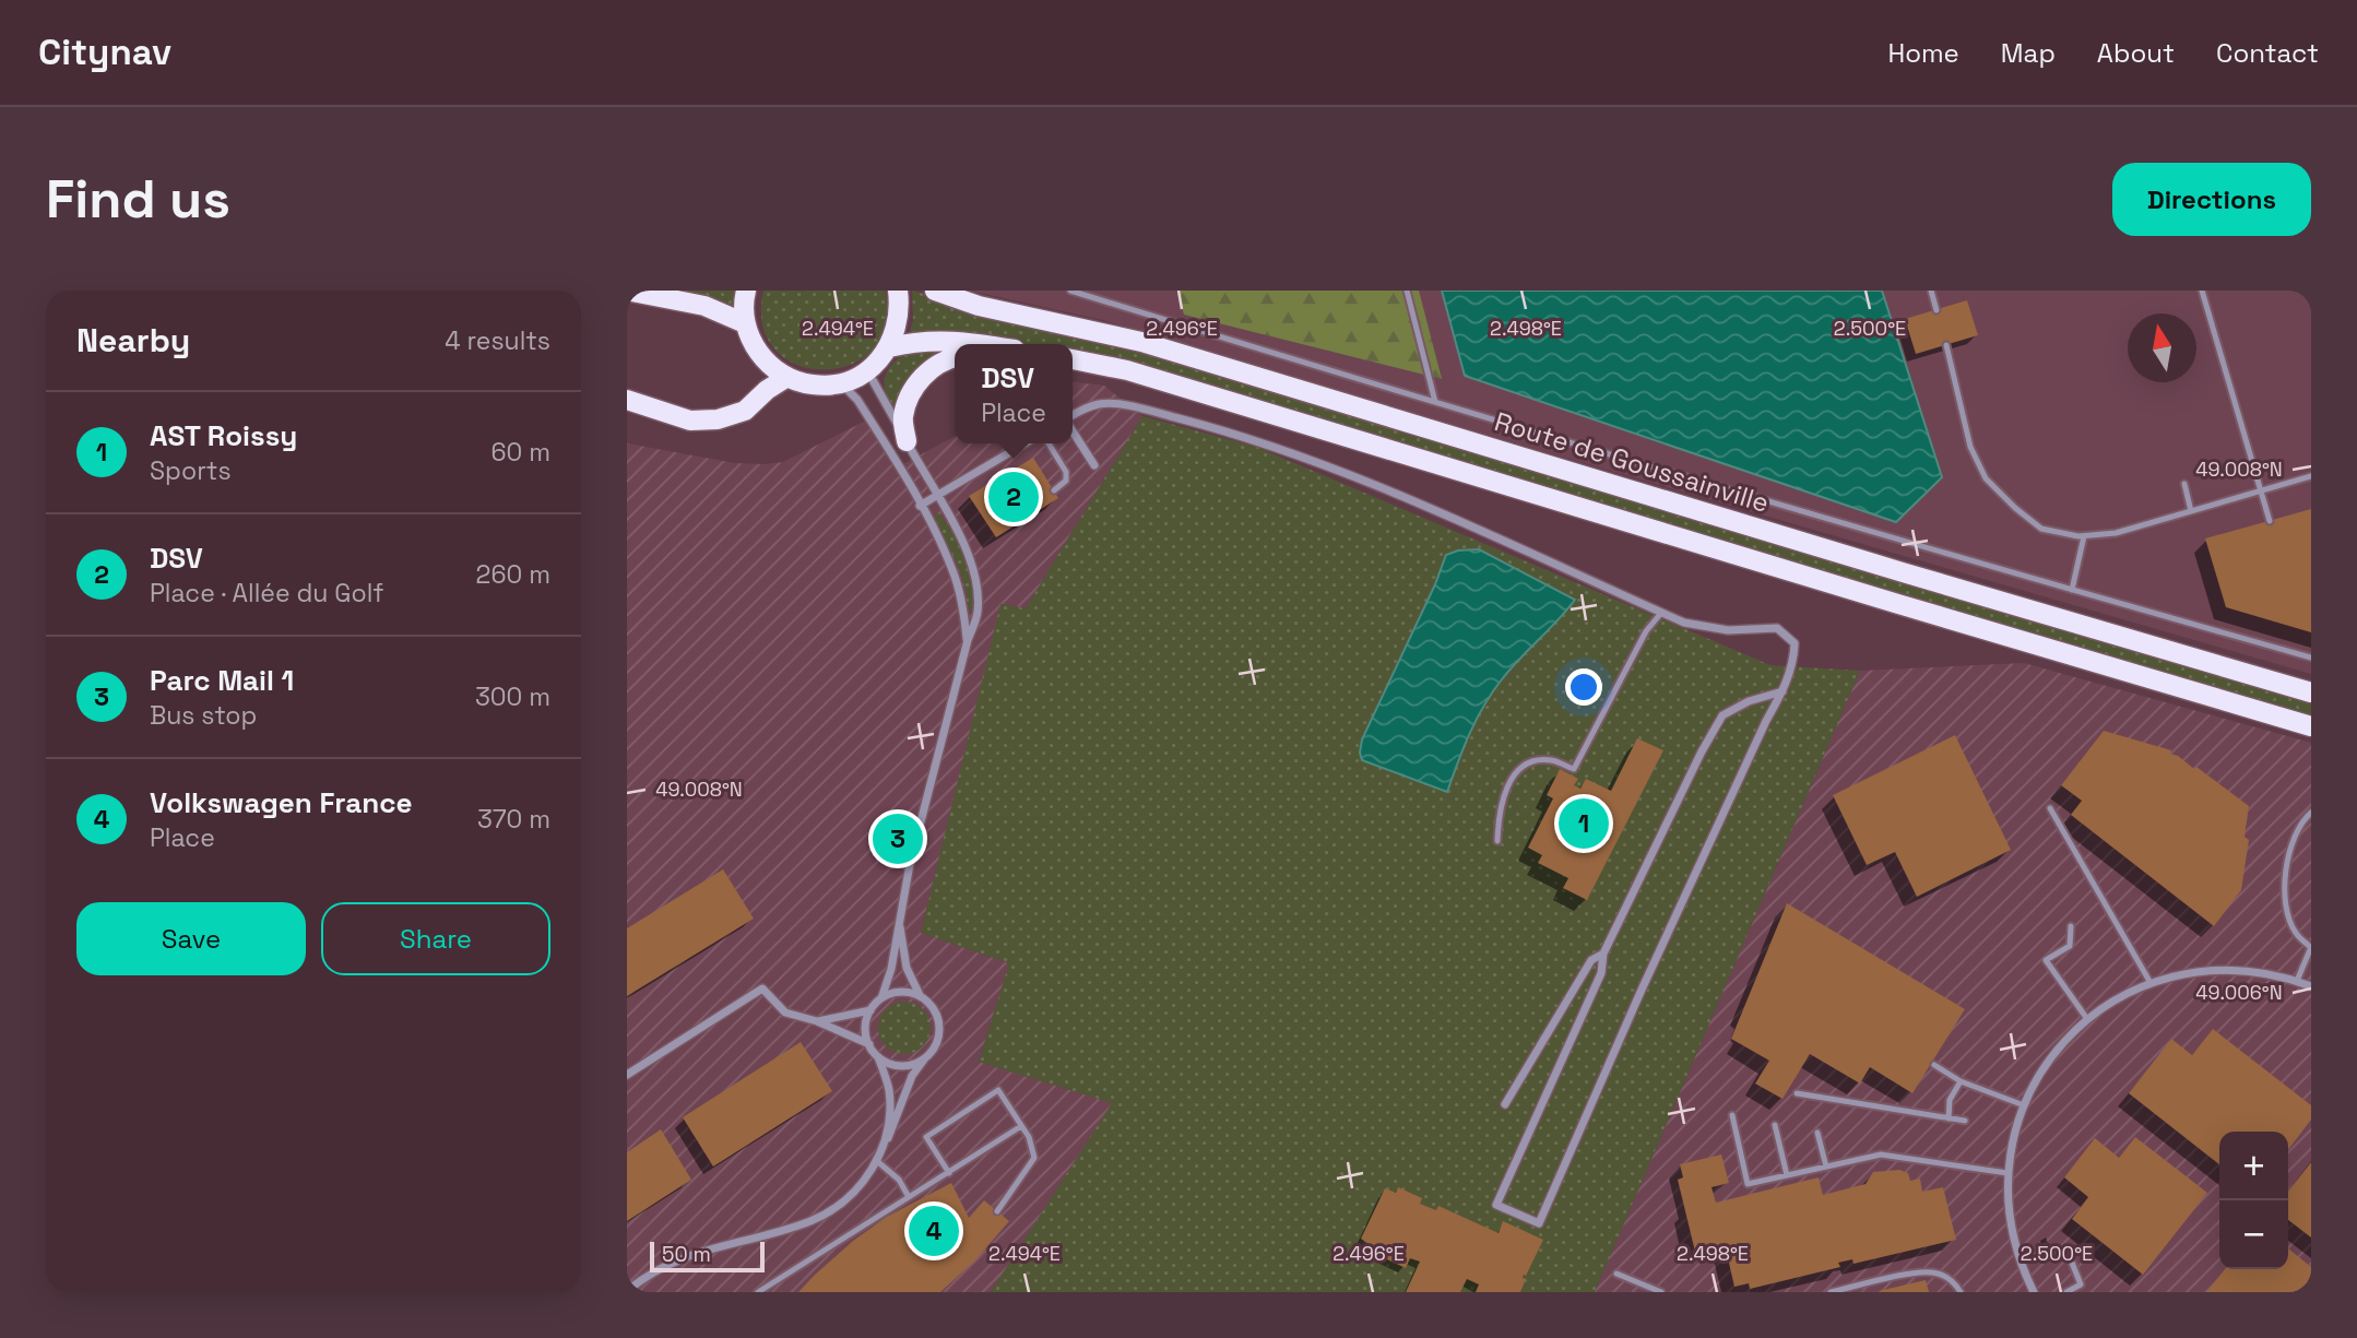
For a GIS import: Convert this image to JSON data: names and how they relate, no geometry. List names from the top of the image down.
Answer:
{
  "streets": {
    "main road": ["Route de Goussainville"]
  },
  "scale_bar": "50 m",
  "north": "top",
  "page": {
    "header": "Citynav",
    "nav": [
      "Home",
      "Map",
      "About",
      "Contact"
    ],
    "buttons": [
      "Directions",
      ["Save", "Share"]
    ],
    "title": "Find us",
    "heading": ["Nearby", "4 results"],
    "popup": ["DSV", "Place"],
    "list": [
      {
        "mark": "1",
        "name": "AST Roissy",
        "note": "Sports",
        "value": "60 m"
      },
      {
        "mark": "2",
        "name": "DSV",
        "note": "Place · Allée du Golf",
        "value": "260 m"
      },
      {
        "mark": "3",
        "name": "Parc Mail 1",
        "note": "Bus stop",
        "value": "300 m"
      },
      {
        "mark": "4",
        "name": "Volkswagen France",
        "note": "Place",
        "value": "370 m"
      }
    ],
    "pins": [
      "2",
      "1",
      "3",
      "4"
    ],
    "map_buttons": ["+", "−"],
    "scale": "50 m"
  },
  "coordinates": [
    "2.494°E",
    "2.496°E",
    "2.498°E",
    "2.500°E",
    "49.008°N",
    "49.006°N"
  ]
}
